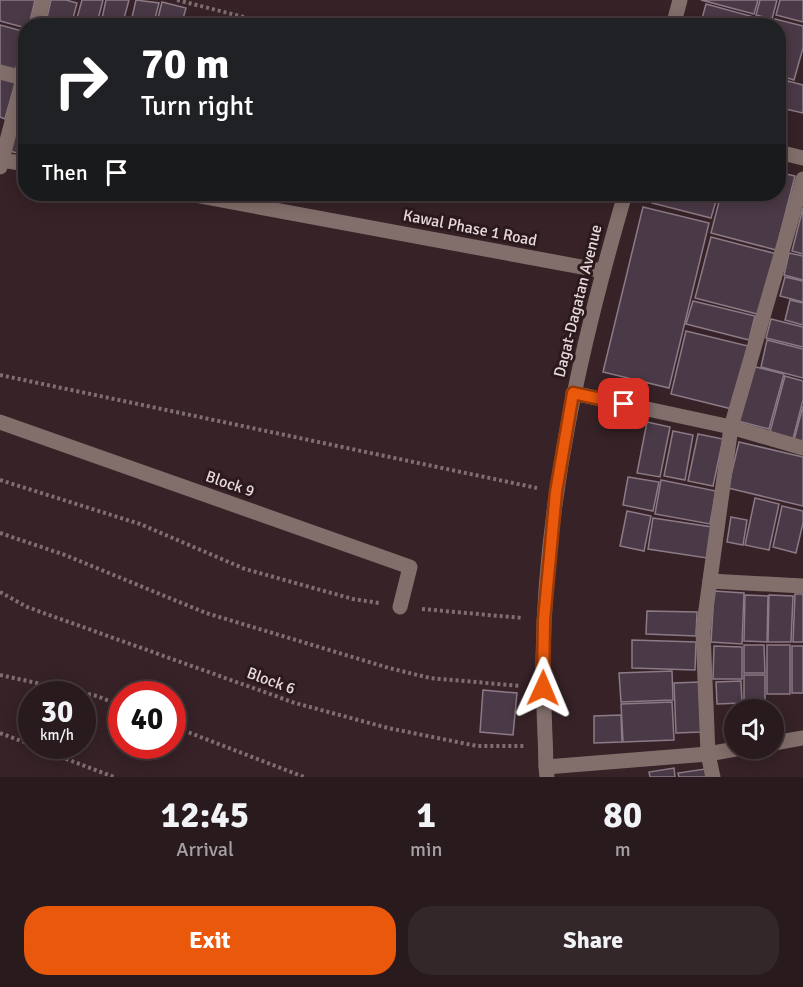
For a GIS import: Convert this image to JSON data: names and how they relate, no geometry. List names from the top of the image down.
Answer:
{
  "streets": {
    "street": ["Kawal Phase 1 Road", "Dagat-Dagatan Avenue", "Block 9"],
    "path": ["Block 6"]
  },
  "crossings": [
    ["Kawal Phase 1 Road", "Dagat-Dagatan Avenue"],
    ["Dagat-Dagatan Avenue", "Block 6"]
  ],
  "page": {
    "turn": ["70 m", "Turn right"],
    "then": "Then",
    "speed": "30 km/h",
    "limit": "40",
    "eta": [
      "12:45",
      "Arrival",
      "1",
      "min",
      "80",
      "m"
    ],
    "buttons": ["Exit", "Share"]
  }
}
